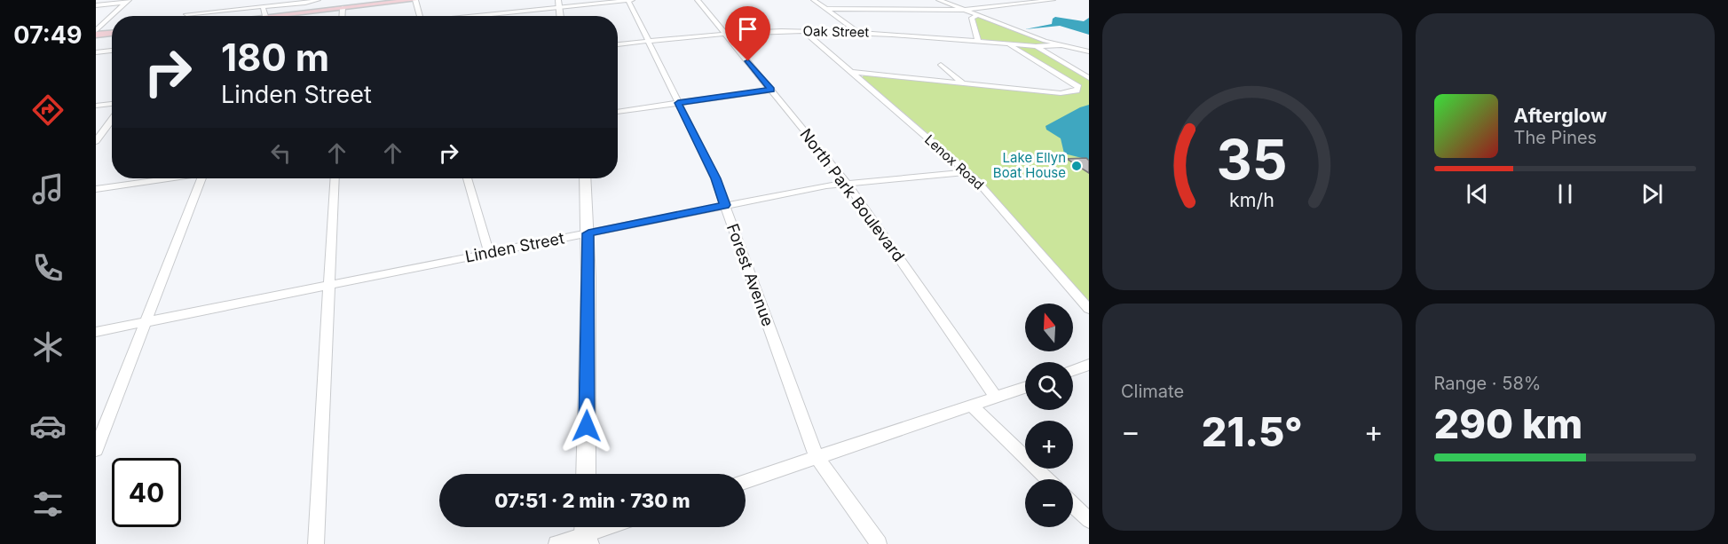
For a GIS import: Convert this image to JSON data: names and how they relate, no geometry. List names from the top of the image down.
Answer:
{
  "streets": {
    "street": [
      "Oak Street",
      "Lenox Road",
      "North Park Boulevard",
      "Linden Street",
      "Forest Avenue"
    ]
  },
  "crossings": [
    ["Oak Street", "Lenox Road"],
    ["Oak Street", "North Park Boulevard"],
    ["Oak Street", "Forest Avenue"],
    ["Lenox Road", "Linden Street"],
    ["North Park Boulevard", "Linden Street"],
    ["Linden Street", "Forest Avenue"]
  ],
  "places": ["Lake Ellyn Boat House"],
  "north": "top",
  "page": {
    "tabs": "07:49",
    "turn": ["180 m", "Linden Street"],
    "song": ["Afterglow", "The Pines"],
    "map_buttons": ["+", "−"],
    "tile": [
      "Climate",
      ["Range · 58%", "290 km"]
    ],
    "heat": ["−", "21.5°", "+"],
    "limit": "40",
    "trip": "07:51 · 2 min · 730 m",
    "gauge": ["35", "km/h"]
  }
}
